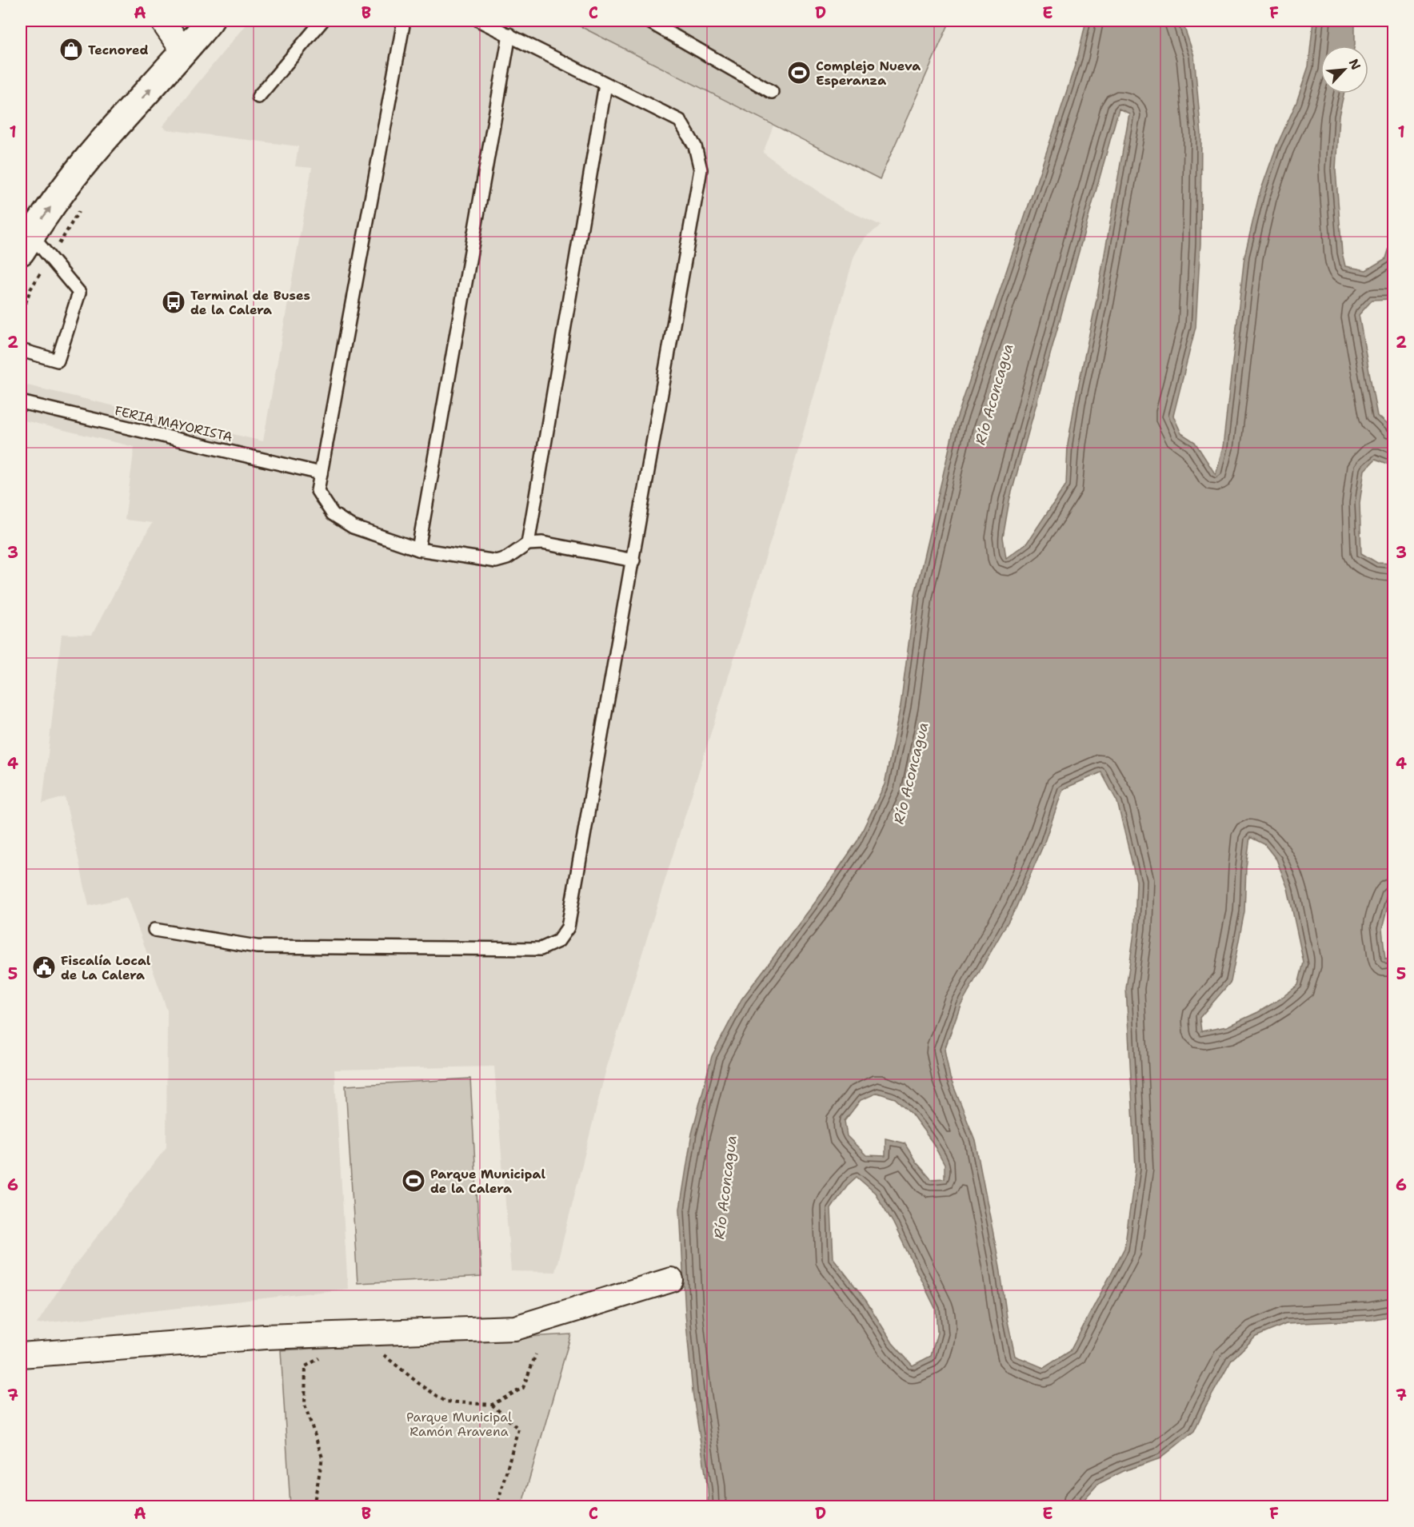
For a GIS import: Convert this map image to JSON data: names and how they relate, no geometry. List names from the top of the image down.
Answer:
{
  "streets": {
    "lane": ["FERIA MAYORISTA"]
  },
  "water": ["Río Aconcagua"],
  "parks": ["Parque Municipal Ramón Aravena"],
  "places": {
    "shop": ["Tecnored"],
    "sports": ["Complejo Nueva Esperanza", "Parque Municipal de la Calera"],
    "bus stop": ["Terminal de Buses de la Calera"],
    "public building": ["Fiscalía Local de La Calera"]
  },
  "north": "top right",
  "grid": {
    "columns": [
      "A",
      "B",
      "C",
      "D",
      "E",
      "F"
    ],
    "rows": [
      "1",
      "2",
      "3",
      "4",
      "5",
      "6",
      "7"
    ]
  }
}
